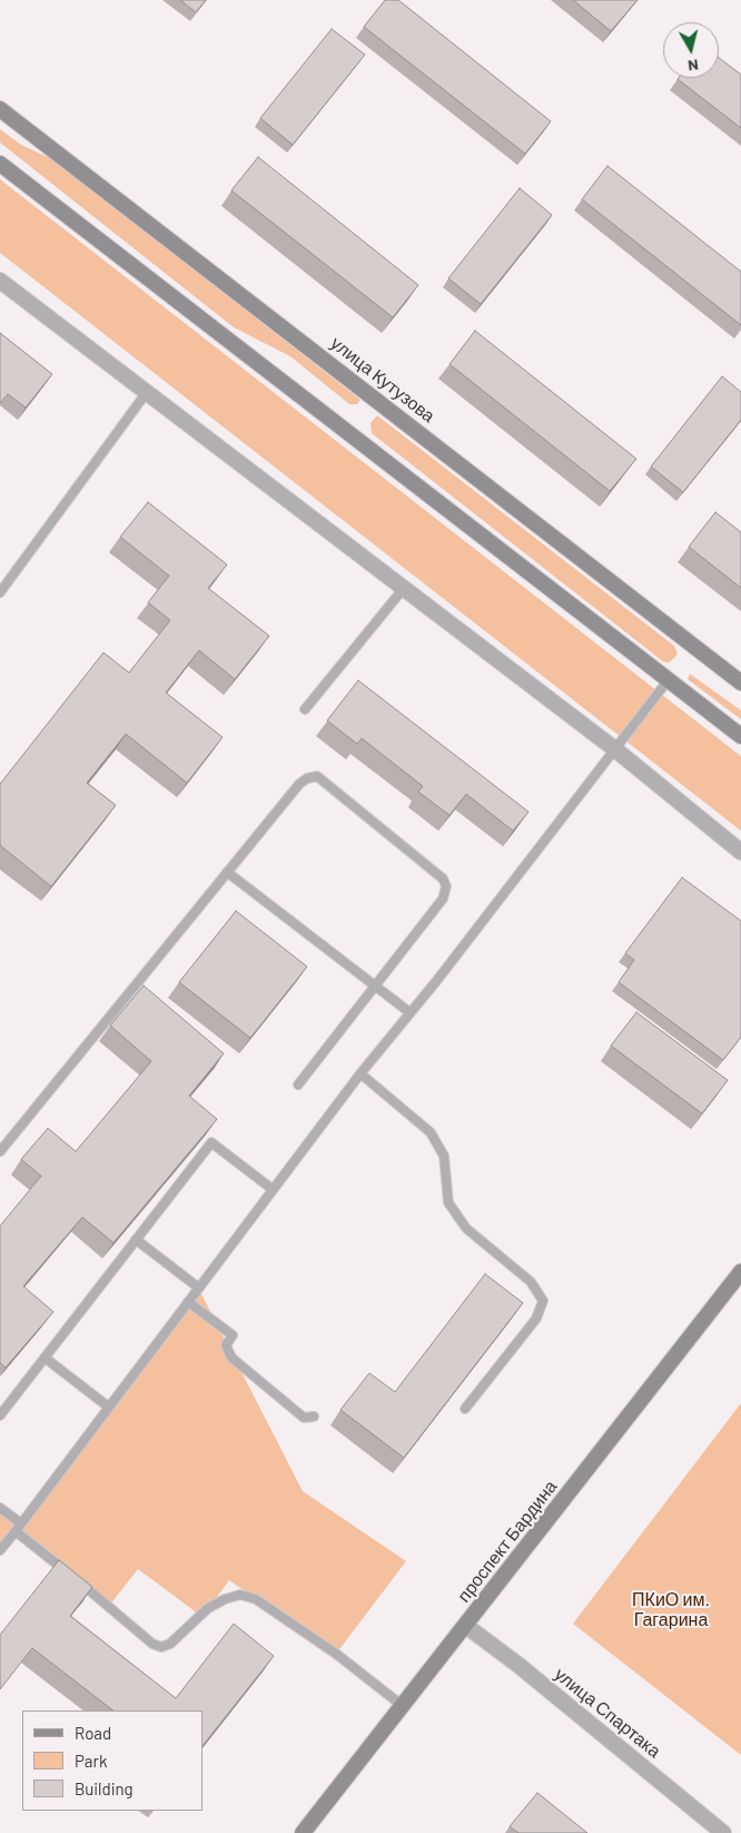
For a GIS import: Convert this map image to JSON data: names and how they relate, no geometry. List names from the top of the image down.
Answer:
{
  "streets": {
    "main road": ["улица Кутузова", "проспект Бардина"],
    "street": ["улица Спартака"]
  },
  "crossings": [
    ["проспект Бардина", "улица Спартака"]
  ],
  "parks": ["ПКиО им. Гагарина"],
  "legend": ["Road", "Park", "Building"],
  "north": "bottom"
}
